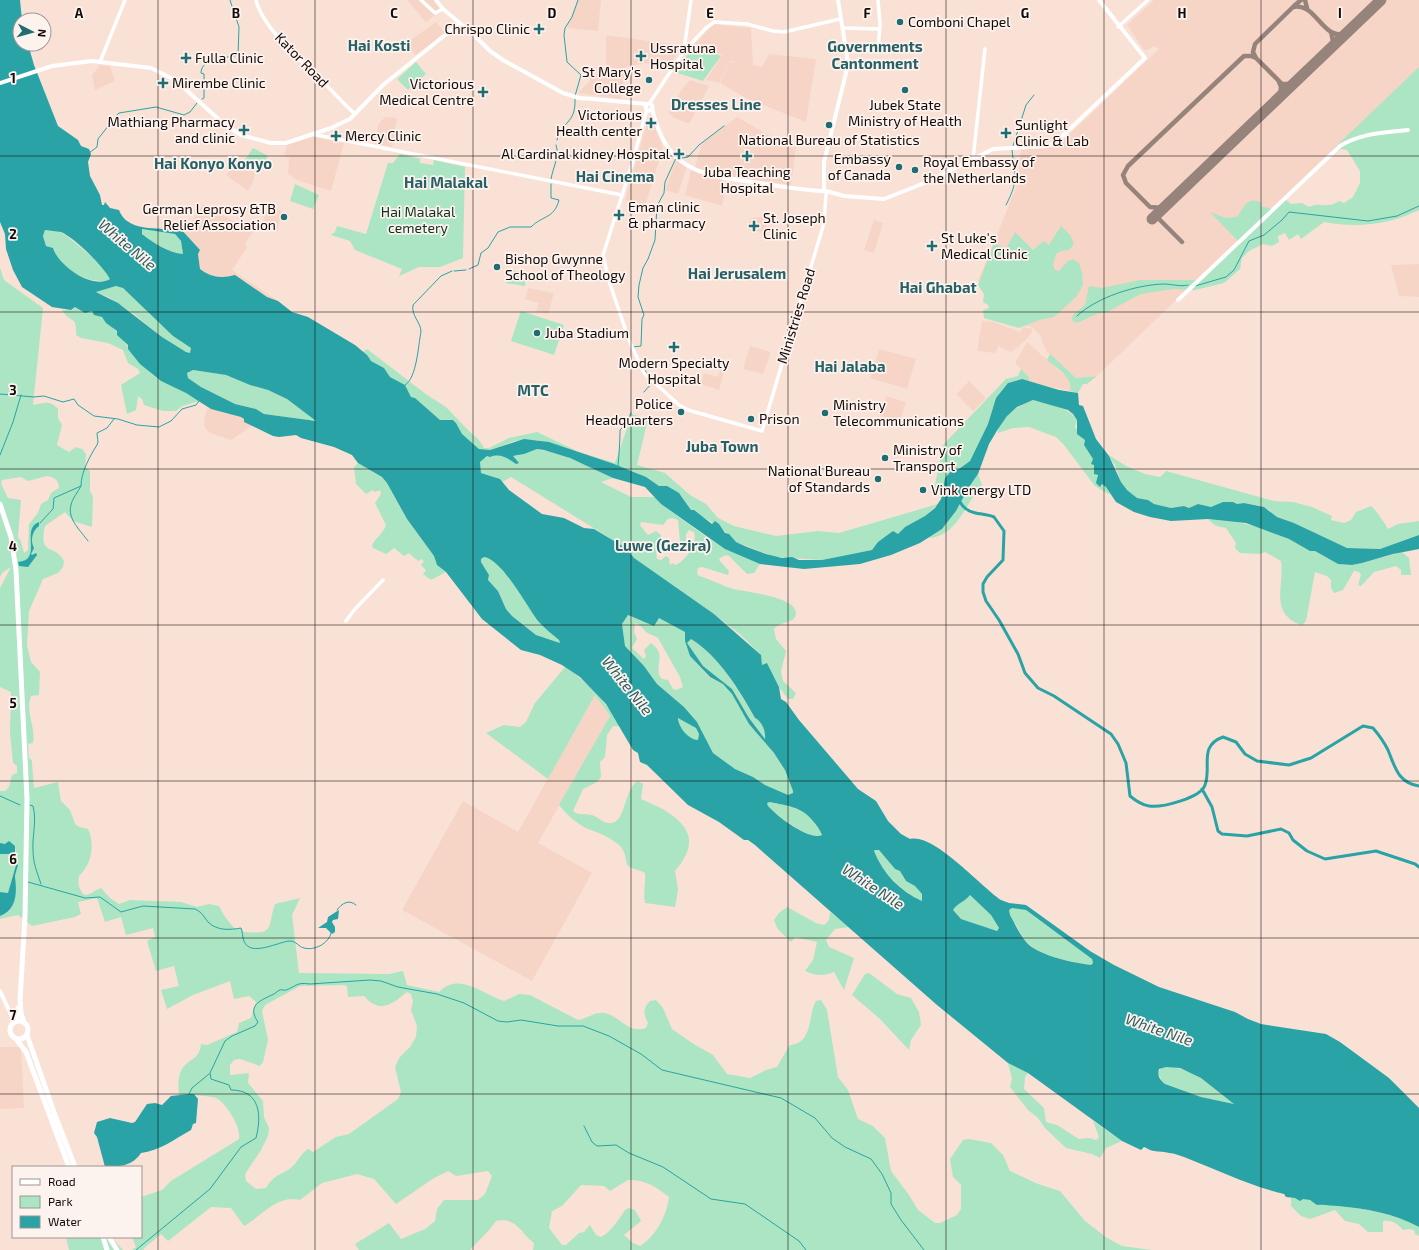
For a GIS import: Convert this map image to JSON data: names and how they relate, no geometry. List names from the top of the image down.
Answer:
{
  "streets": {
    "main road": ["Ministries Road"],
    "street": ["Kator Road"]
  },
  "districts": [
    "Hai Kosti",
    "Governments Cantonment",
    "Dresses Line",
    "Hai Konyo Konyo",
    "Hai Cinema",
    "Hai Malakal",
    "Hai Jerusalem",
    "Hai Ghabat",
    "Hai Jalaba",
    "MTC",
    "Juba Town",
    "Luwe (Gezira)"
  ],
  "water": ["White Nile"],
  "parks": ["Hai Malakal cemetery"],
  "places": {
    "other": [
      "Comboni Chapel",
      "St Mary's College",
      "Jubek State Ministry of Health",
      "National Bureau of Statistics",
      "Embassy of Canada",
      "Royal Embassy of the Netherlands",
      "German Leprosy &TB Relief Association",
      "Bishop Gwynne School of Theology",
      "Juba Stadium",
      "Police Headquarters",
      "Ministry Telecommunications",
      "Prison",
      "Ministry of Transport",
      "National Bureau of Standards",
      "Vink energy LTD"
    ],
    "health": [
      "Chrispo Clinic",
      "Ussratuna Hospital",
      "Fulla Clinic",
      "Mirembe Clinic",
      "Victorious Medical Centre",
      "Victorious Health center",
      "Mathiang Pharmacy and clinic",
      "Sunlight Clinic & Lab",
      "Mercy Clinic",
      "Al Cardinal kidney Hospital",
      "Juba Teaching Hospital",
      "Eman clinic & pharmacy",
      "St. Joseph Clinic",
      "St Luke's Medical Clinic",
      "Modern Specialty Hospital"
    ]
  },
  "legend": ["Road", "Park", "Water"],
  "north": "right",
  "grid": {
    "columns": [
      "A",
      "B",
      "C",
      "D",
      "E",
      "F",
      "G",
      "H",
      "I"
    ],
    "rows": [
      "1",
      "2",
      "3",
      "4",
      "5",
      "6",
      "7"
    ]
  }
}
